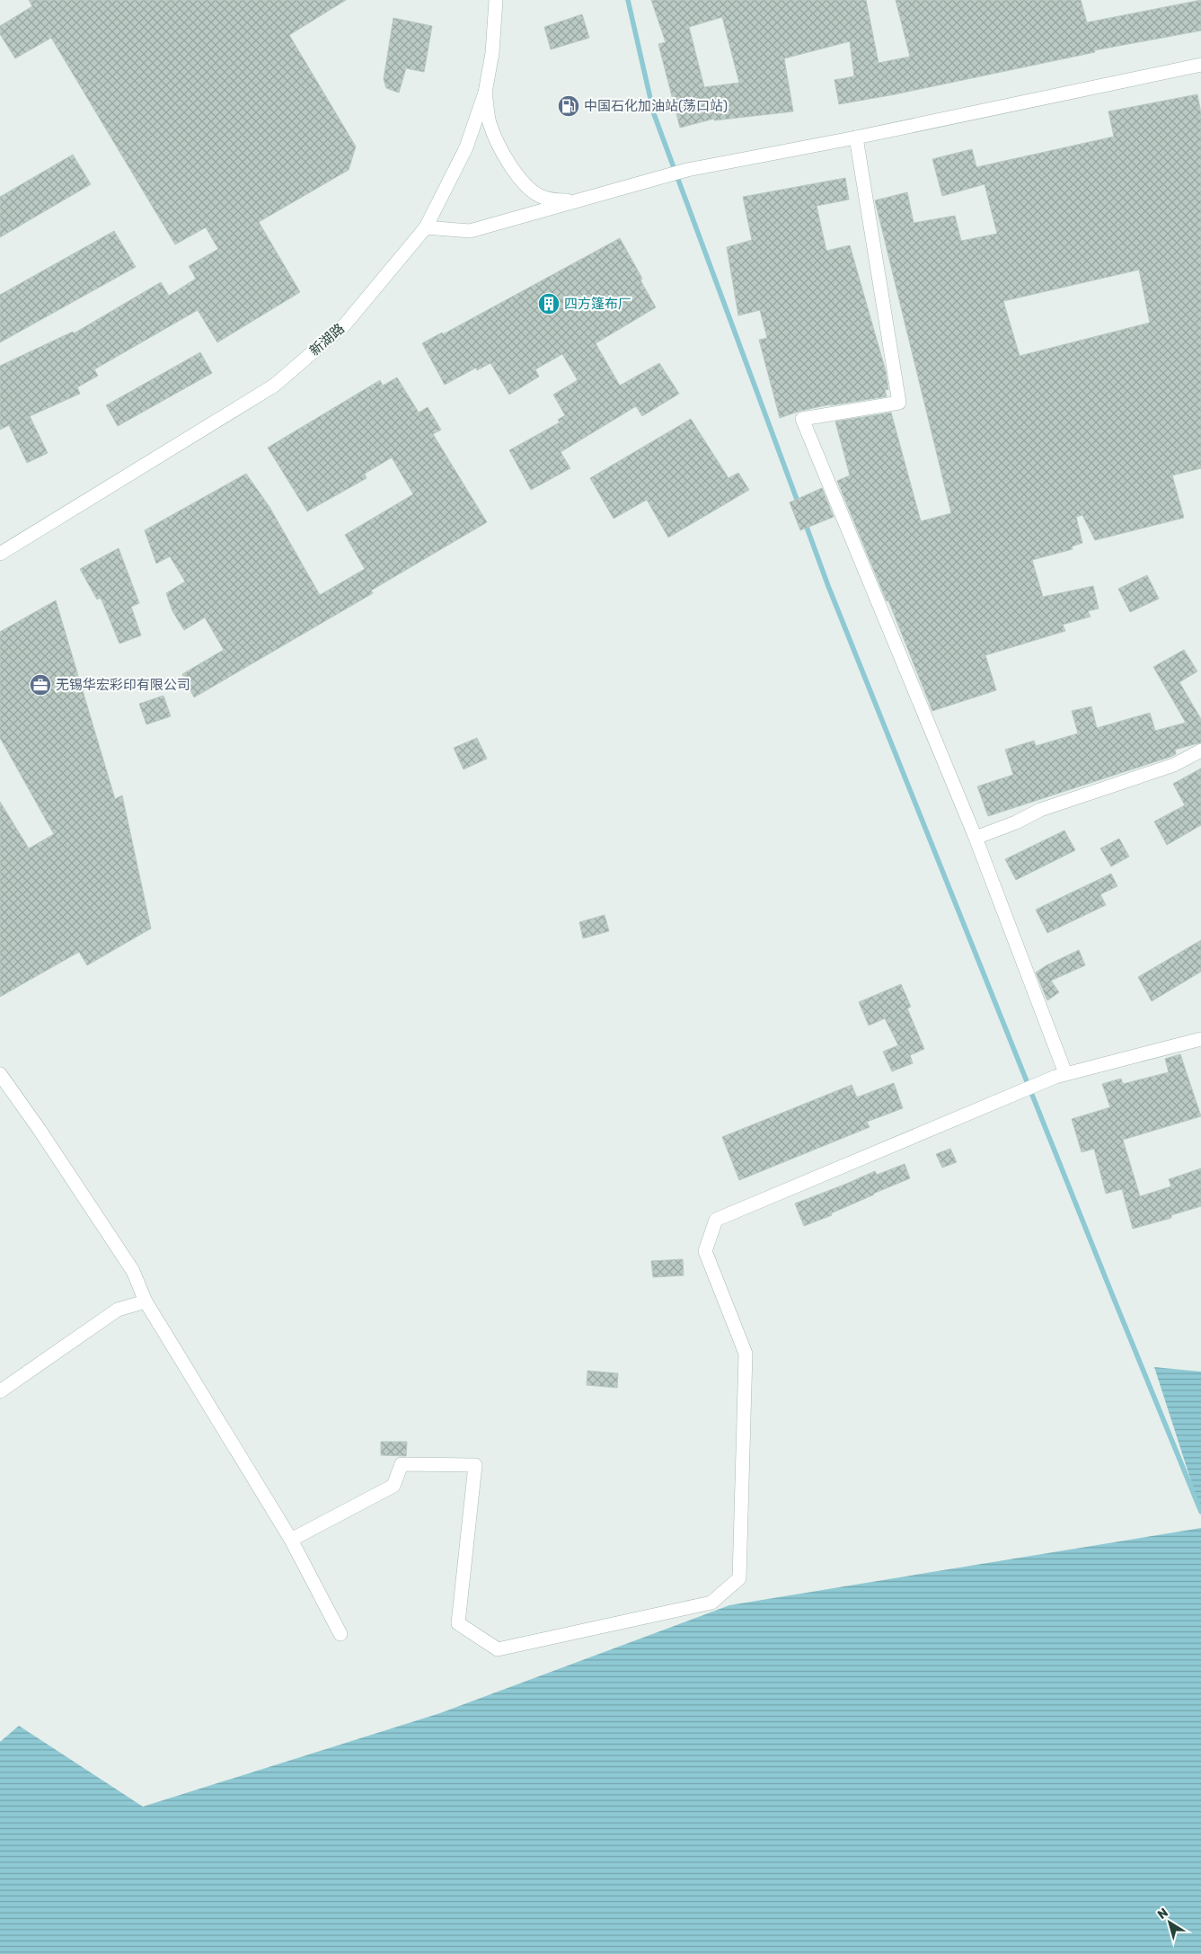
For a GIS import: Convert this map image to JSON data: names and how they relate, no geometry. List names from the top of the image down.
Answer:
{
  "streets": {
    "street": ["新湖路"]
  },
  "places": {
    "fuel station": ["中国石化加油站(荡口站)"],
    "building": ["四方篷布厂"],
    "office": ["无锡华宏彩印有限公司"]
  },
  "north": "top left"
}
